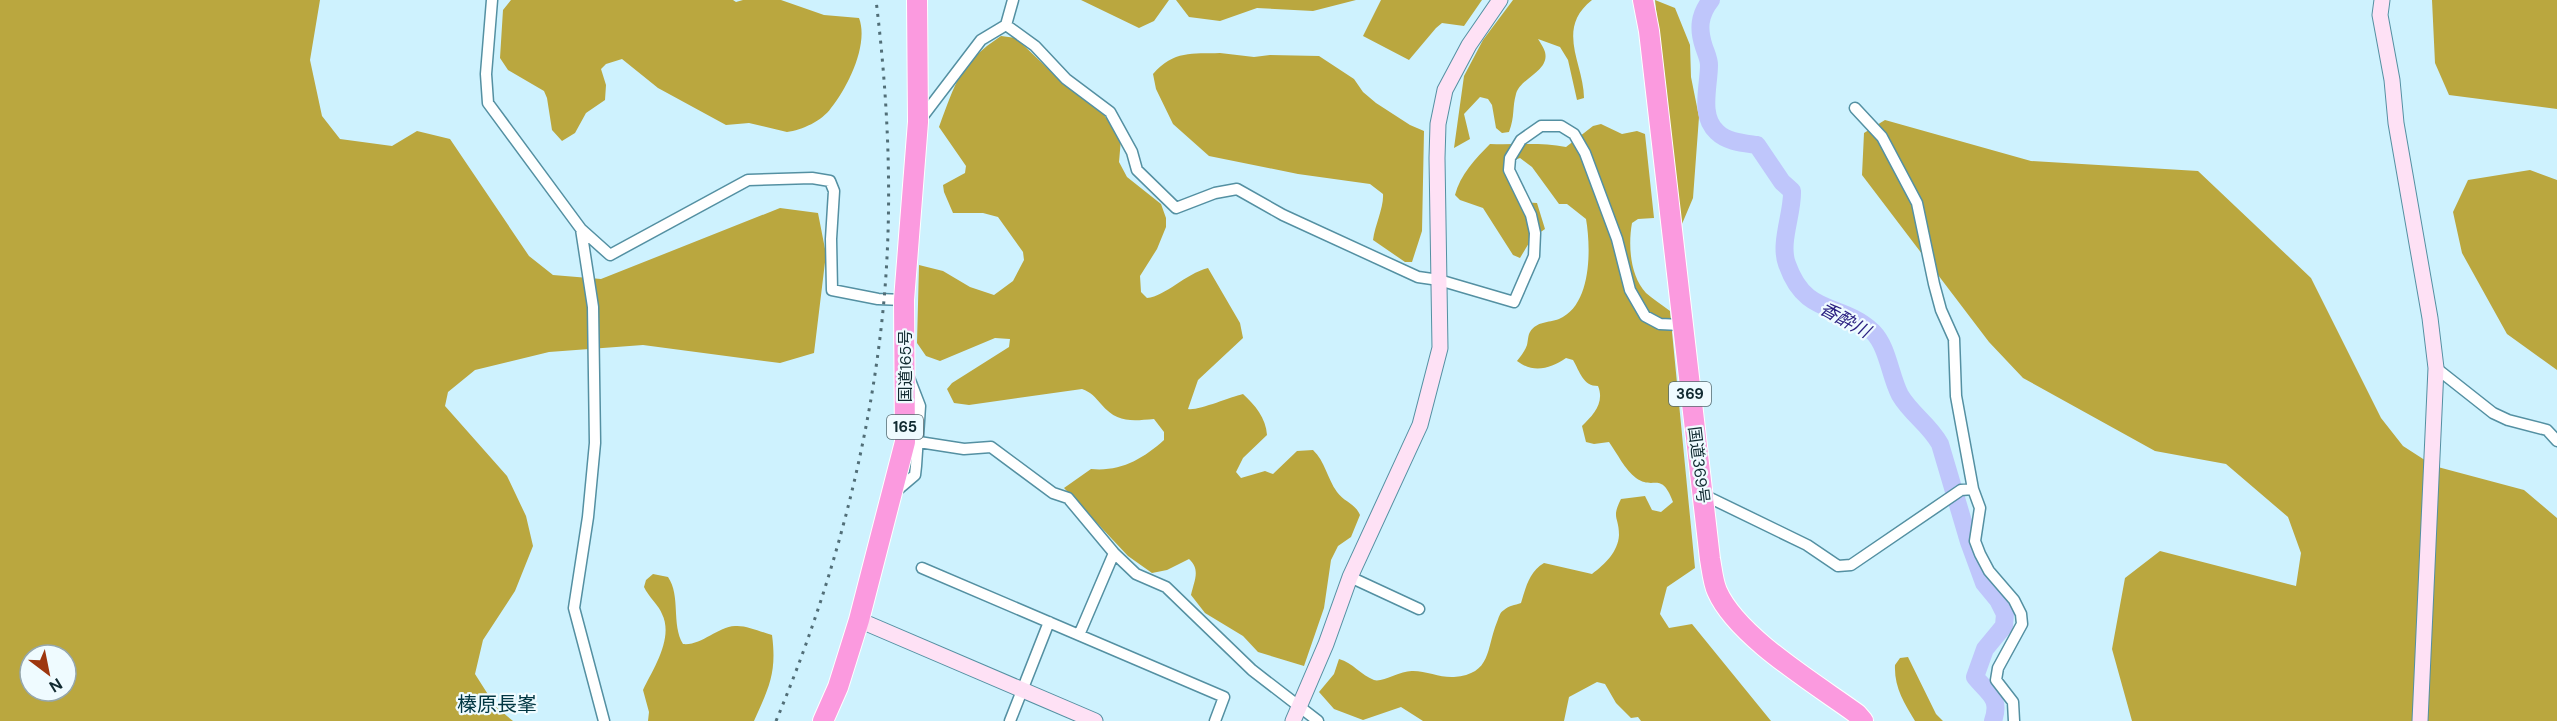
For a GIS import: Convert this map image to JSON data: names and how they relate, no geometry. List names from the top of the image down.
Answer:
{
  "streets": {
    "highway": [
      "国道165号",
      "369",
      "165",
      "国道369号"
    ]
  },
  "districts": ["榛原長峯"],
  "water": ["香酔川"],
  "north": "bottom right"
}
